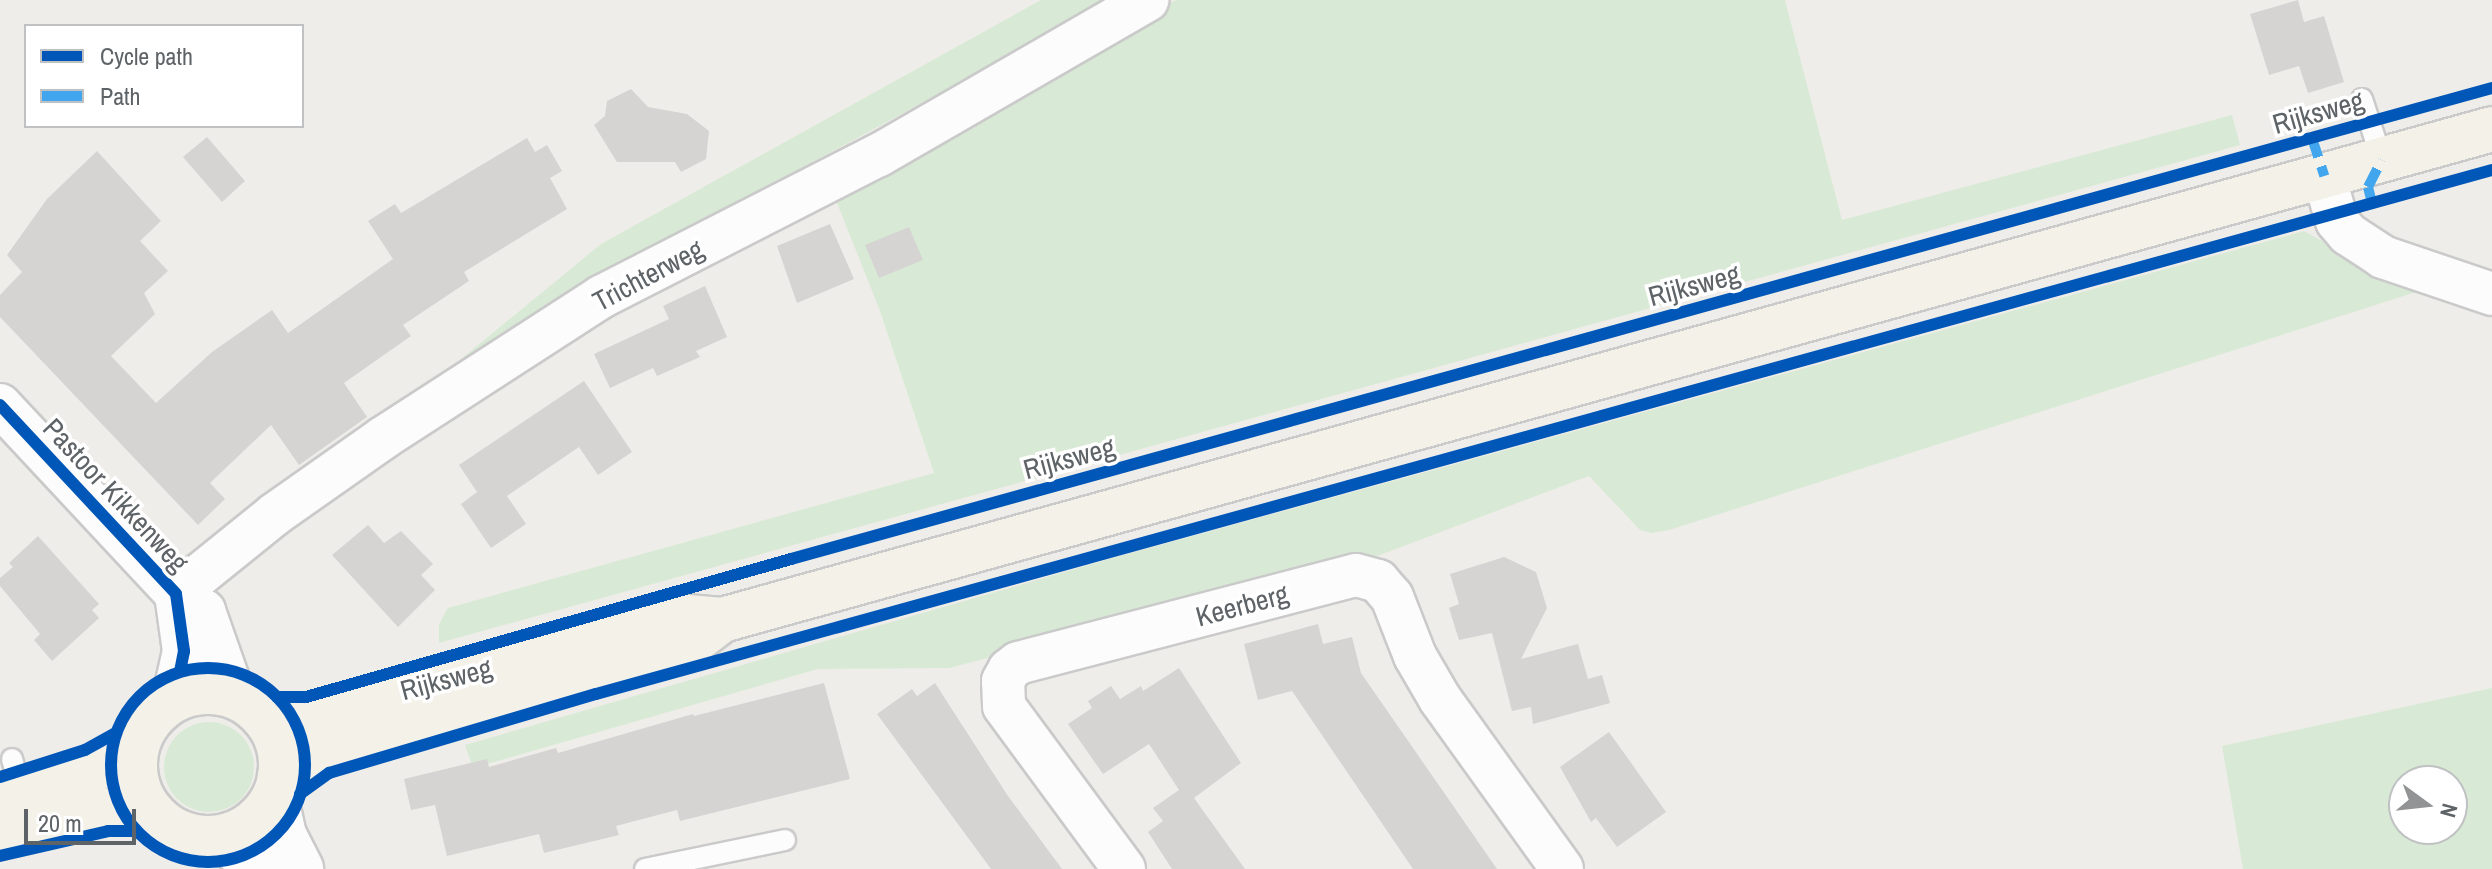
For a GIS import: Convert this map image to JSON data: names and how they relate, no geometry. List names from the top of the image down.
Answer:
{
  "streets": {
    "main road": ["Rijksweg"],
    "street": ["Trichterweg", "Pastoor Kikkenweg", "Keerberg"]
  },
  "crossings": [
    ["Rijksweg", "Pastoor Kikkenweg"],
    ["Trichterweg", "Pastoor Kikkenweg"]
  ],
  "legend": ["Cycle path", "Path"],
  "scale_bar": "20 m",
  "north": "right"
}
